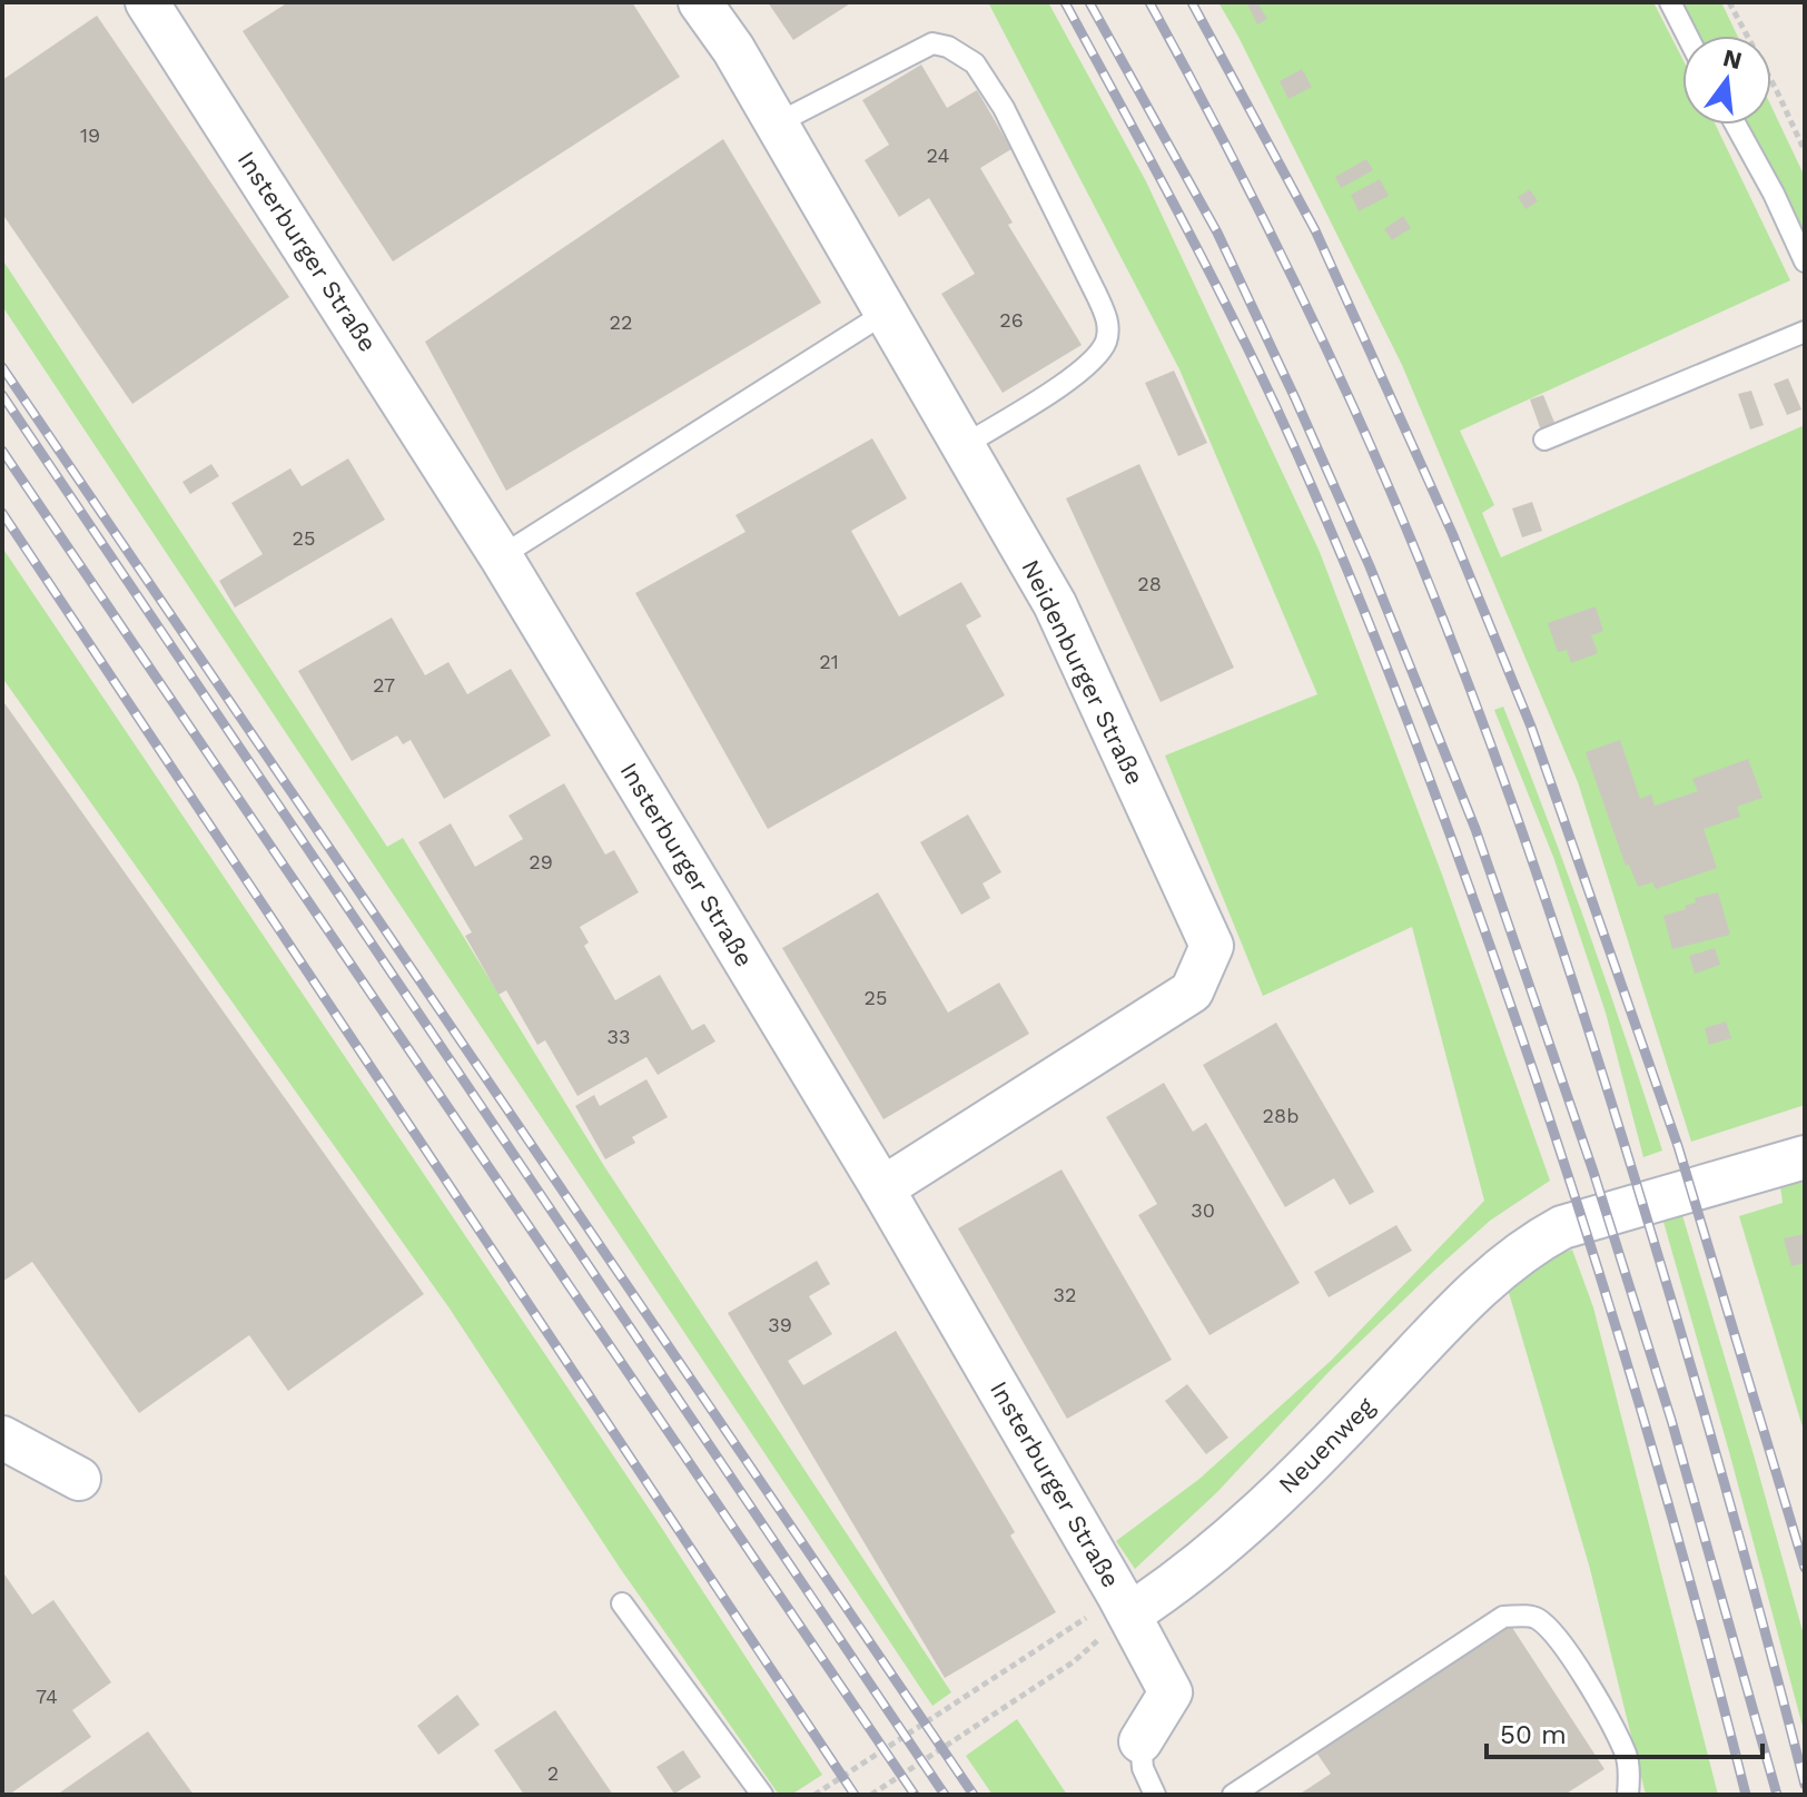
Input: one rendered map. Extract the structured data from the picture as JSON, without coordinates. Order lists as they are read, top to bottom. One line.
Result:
{"streets":{"street":["Insterburger Straße","Neidenburger Straße","Neuenweg"]},"crossings":[["Insterburger Straße","Neidenburger Straße"],["Insterburger Straße","Neuenweg"]],"house_numbers":["19","24","26","22","25","28","21","27","29","25","33","28b","30","32","39","74","2"],"scale_bar":"50 m","north":"top"}
